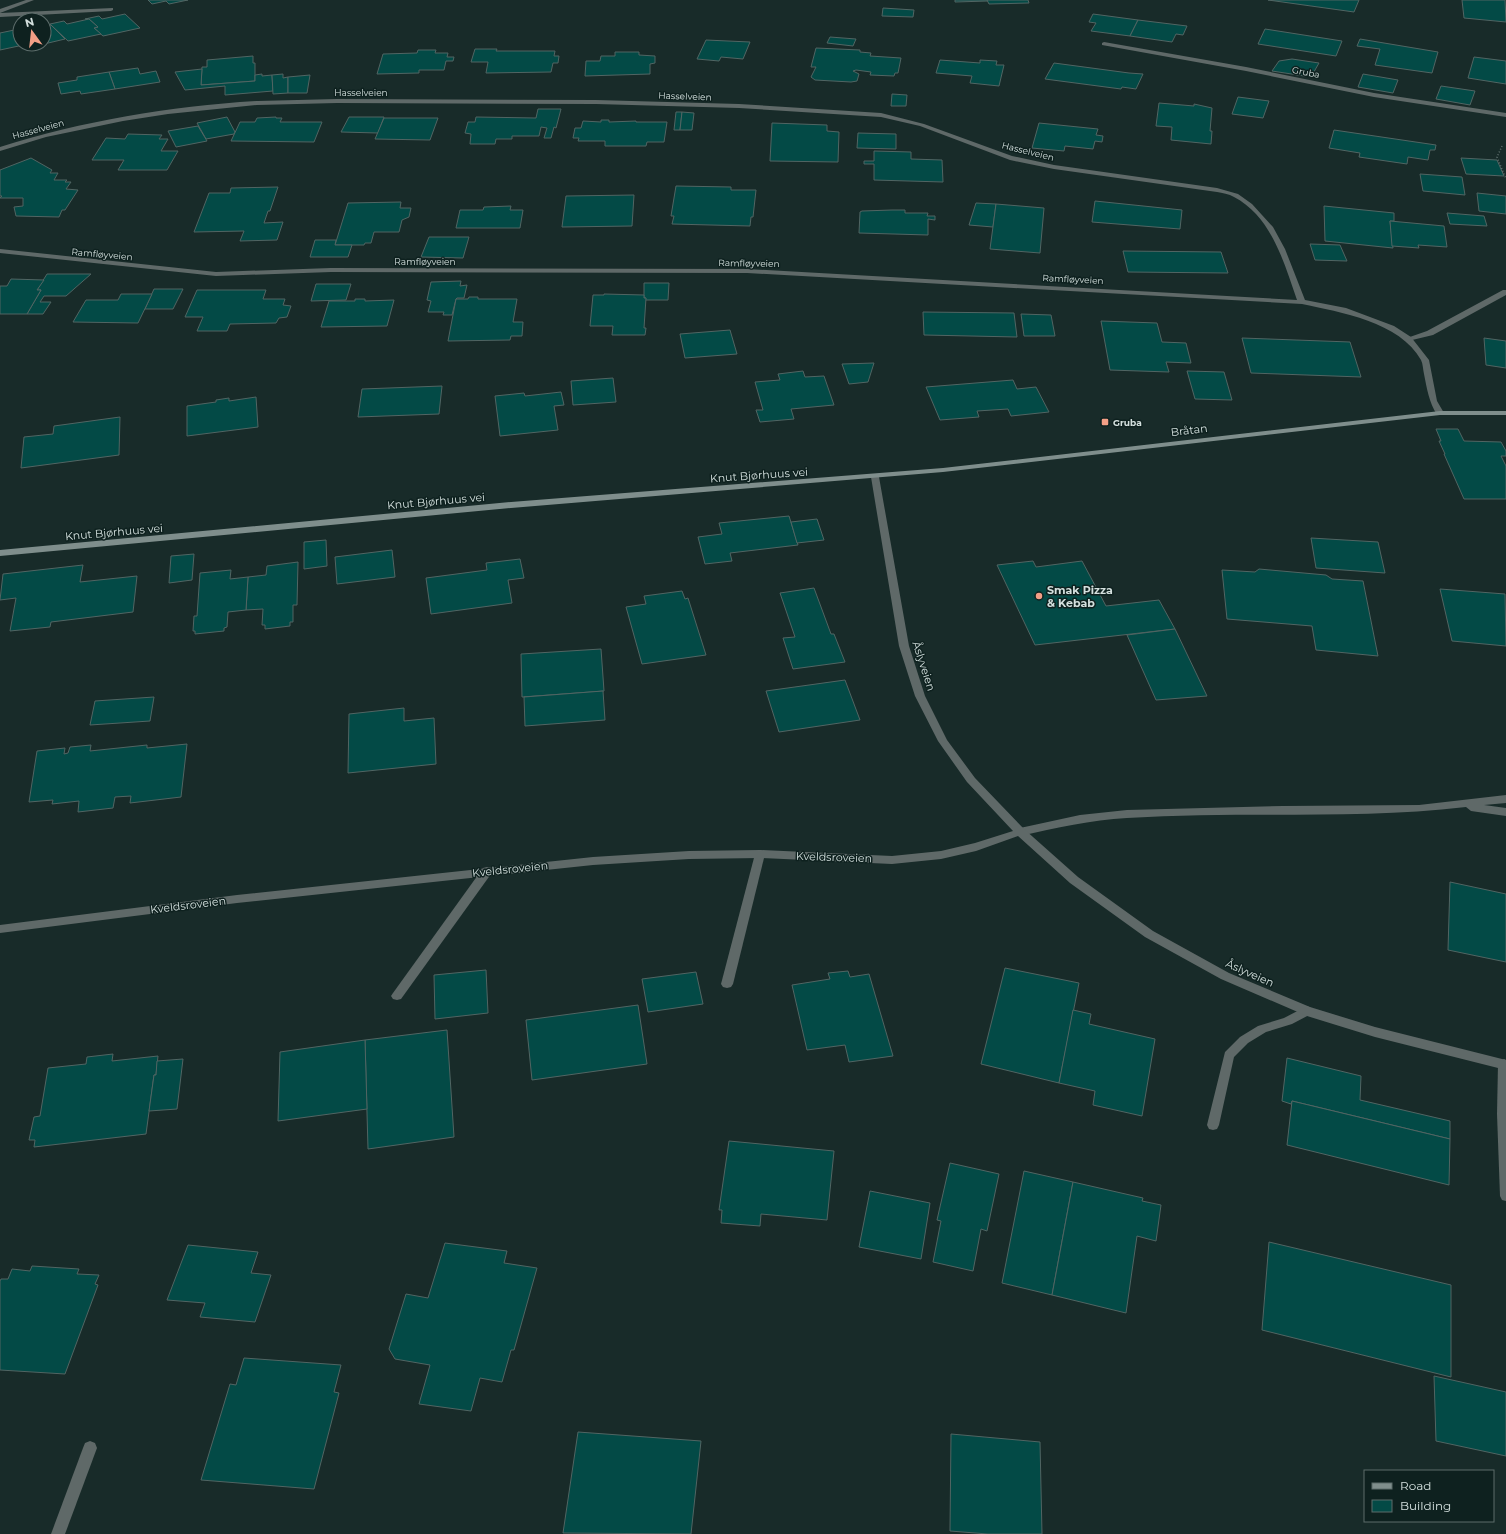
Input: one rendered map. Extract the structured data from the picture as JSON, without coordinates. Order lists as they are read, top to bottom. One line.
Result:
{"streets":{"main road":["Bråtan","Knut Bjørhuus vei"],"street":["Gruba","Hasselveien","Ramfløyveien","Åslyveien","Kveldsroveien"]},"crossings":[["Hasselveien","Ramfløyveien"],["Ramfløyveien","Bråtan"],["Bråtan","Knut Bjørhuus vei"],["Bråtan","Åslyveien"],["Knut Bjørhuus vei","Åslyveien"],["Åslyveien","Kveldsroveien"]],"places":{"transit":["Gruba"],"other":["Smak Pizza & Kebab"]},"legend":["Road","Building"],"north":"top"}
